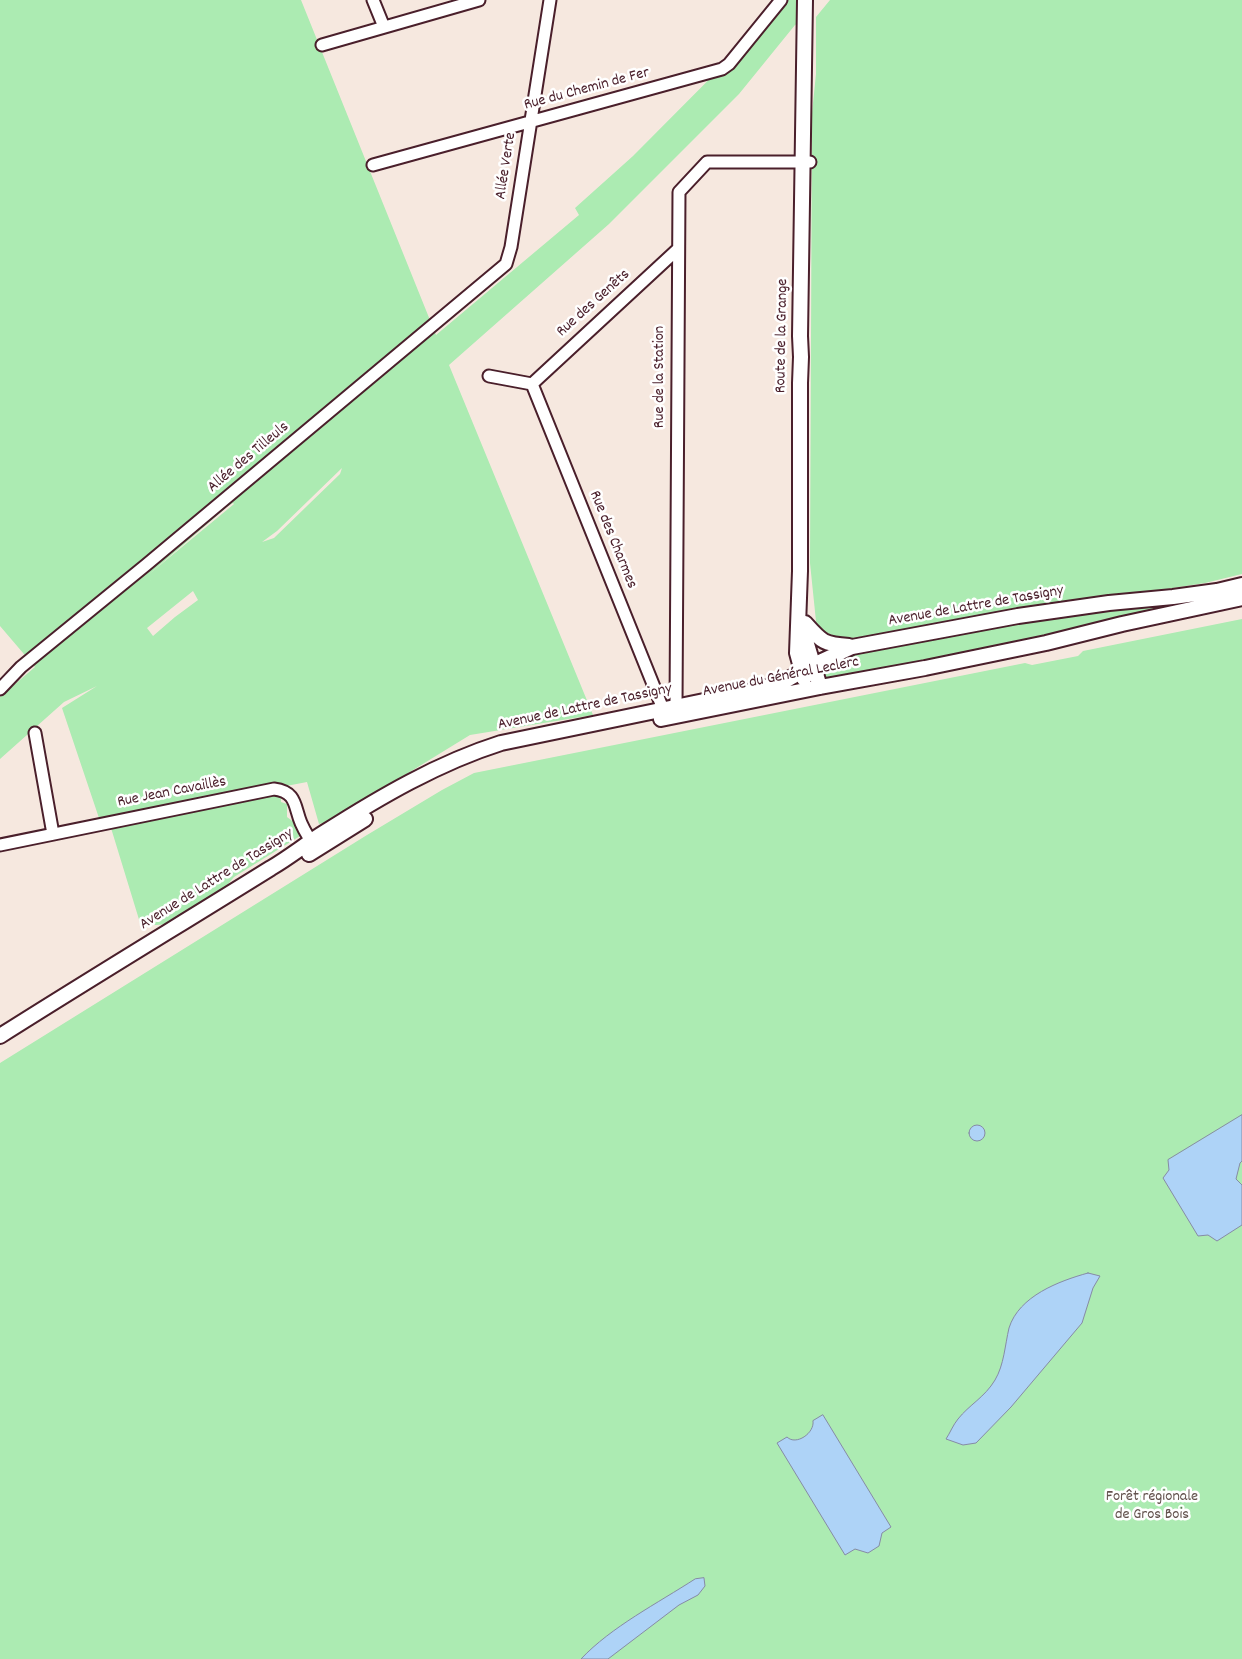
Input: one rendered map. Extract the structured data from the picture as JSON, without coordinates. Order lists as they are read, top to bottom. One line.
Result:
{"streets":{"main road":["Route de la Grange","Avenue de Lattre de Tassigny","Avenue du Général Leclerc"],"street":["Rue du Chemin de Fer","Allée Verte","Rue des Genêts","Rue de la Station","Allée des Tilleuls","Rue des Charmes","Rue Jean Cavaillès"]},"crossings":[["Rue du Chemin de Fer","Allée Verte"],["Allée Verte","Allée des Tilleuls"],["Rue des Genêts","Rue de la Station"],["Rue des Genêts","Rue des Charmes"],["Route de la Grange","Rue de la Station"],["Route de la Grange","Avenue de Lattre de Tassigny"],["Rue de la Station","Rue des Charmes"],["Rue de la Station","Avenue de Lattre de Tassigny"],["Rue des Charmes","Avenue de Lattre de Tassigny"],["Avenue de Lattre de Tassigny","Avenue du Général Leclerc"],["Avenue de Lattre de Tassigny","Rue Jean Cavaillès"],["Avenue du Général Leclerc","Rue Jean Cavaillès"]],"parks":["Forêt régionale de Gros Bois"]}
